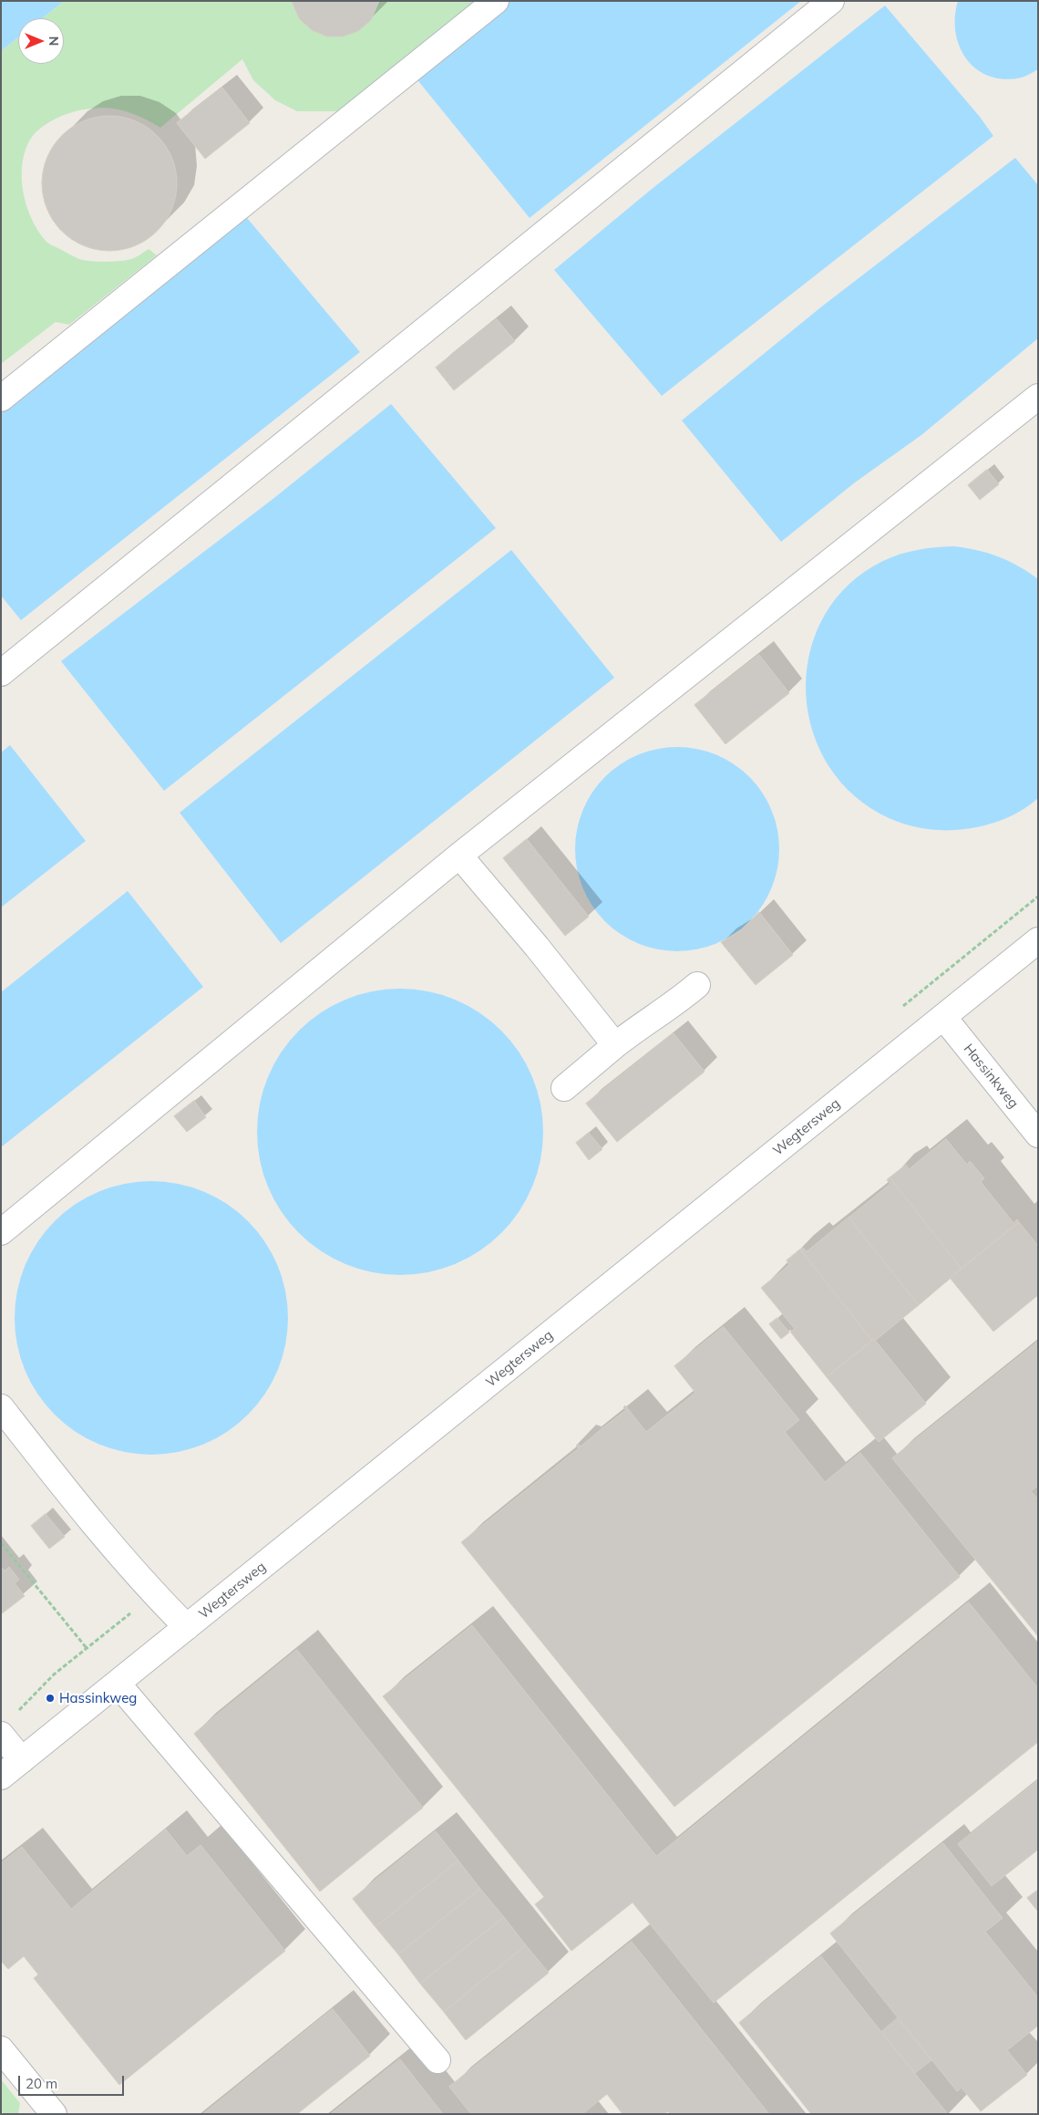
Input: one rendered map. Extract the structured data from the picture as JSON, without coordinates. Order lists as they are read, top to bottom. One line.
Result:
{"streets":{"street":["Hassinkweg","Wegtersweg"]},"crossings":[["Hassinkweg","Wegtersweg"]],"places":["Hassinkweg"],"scale_bar":"20 m","north":"right"}
